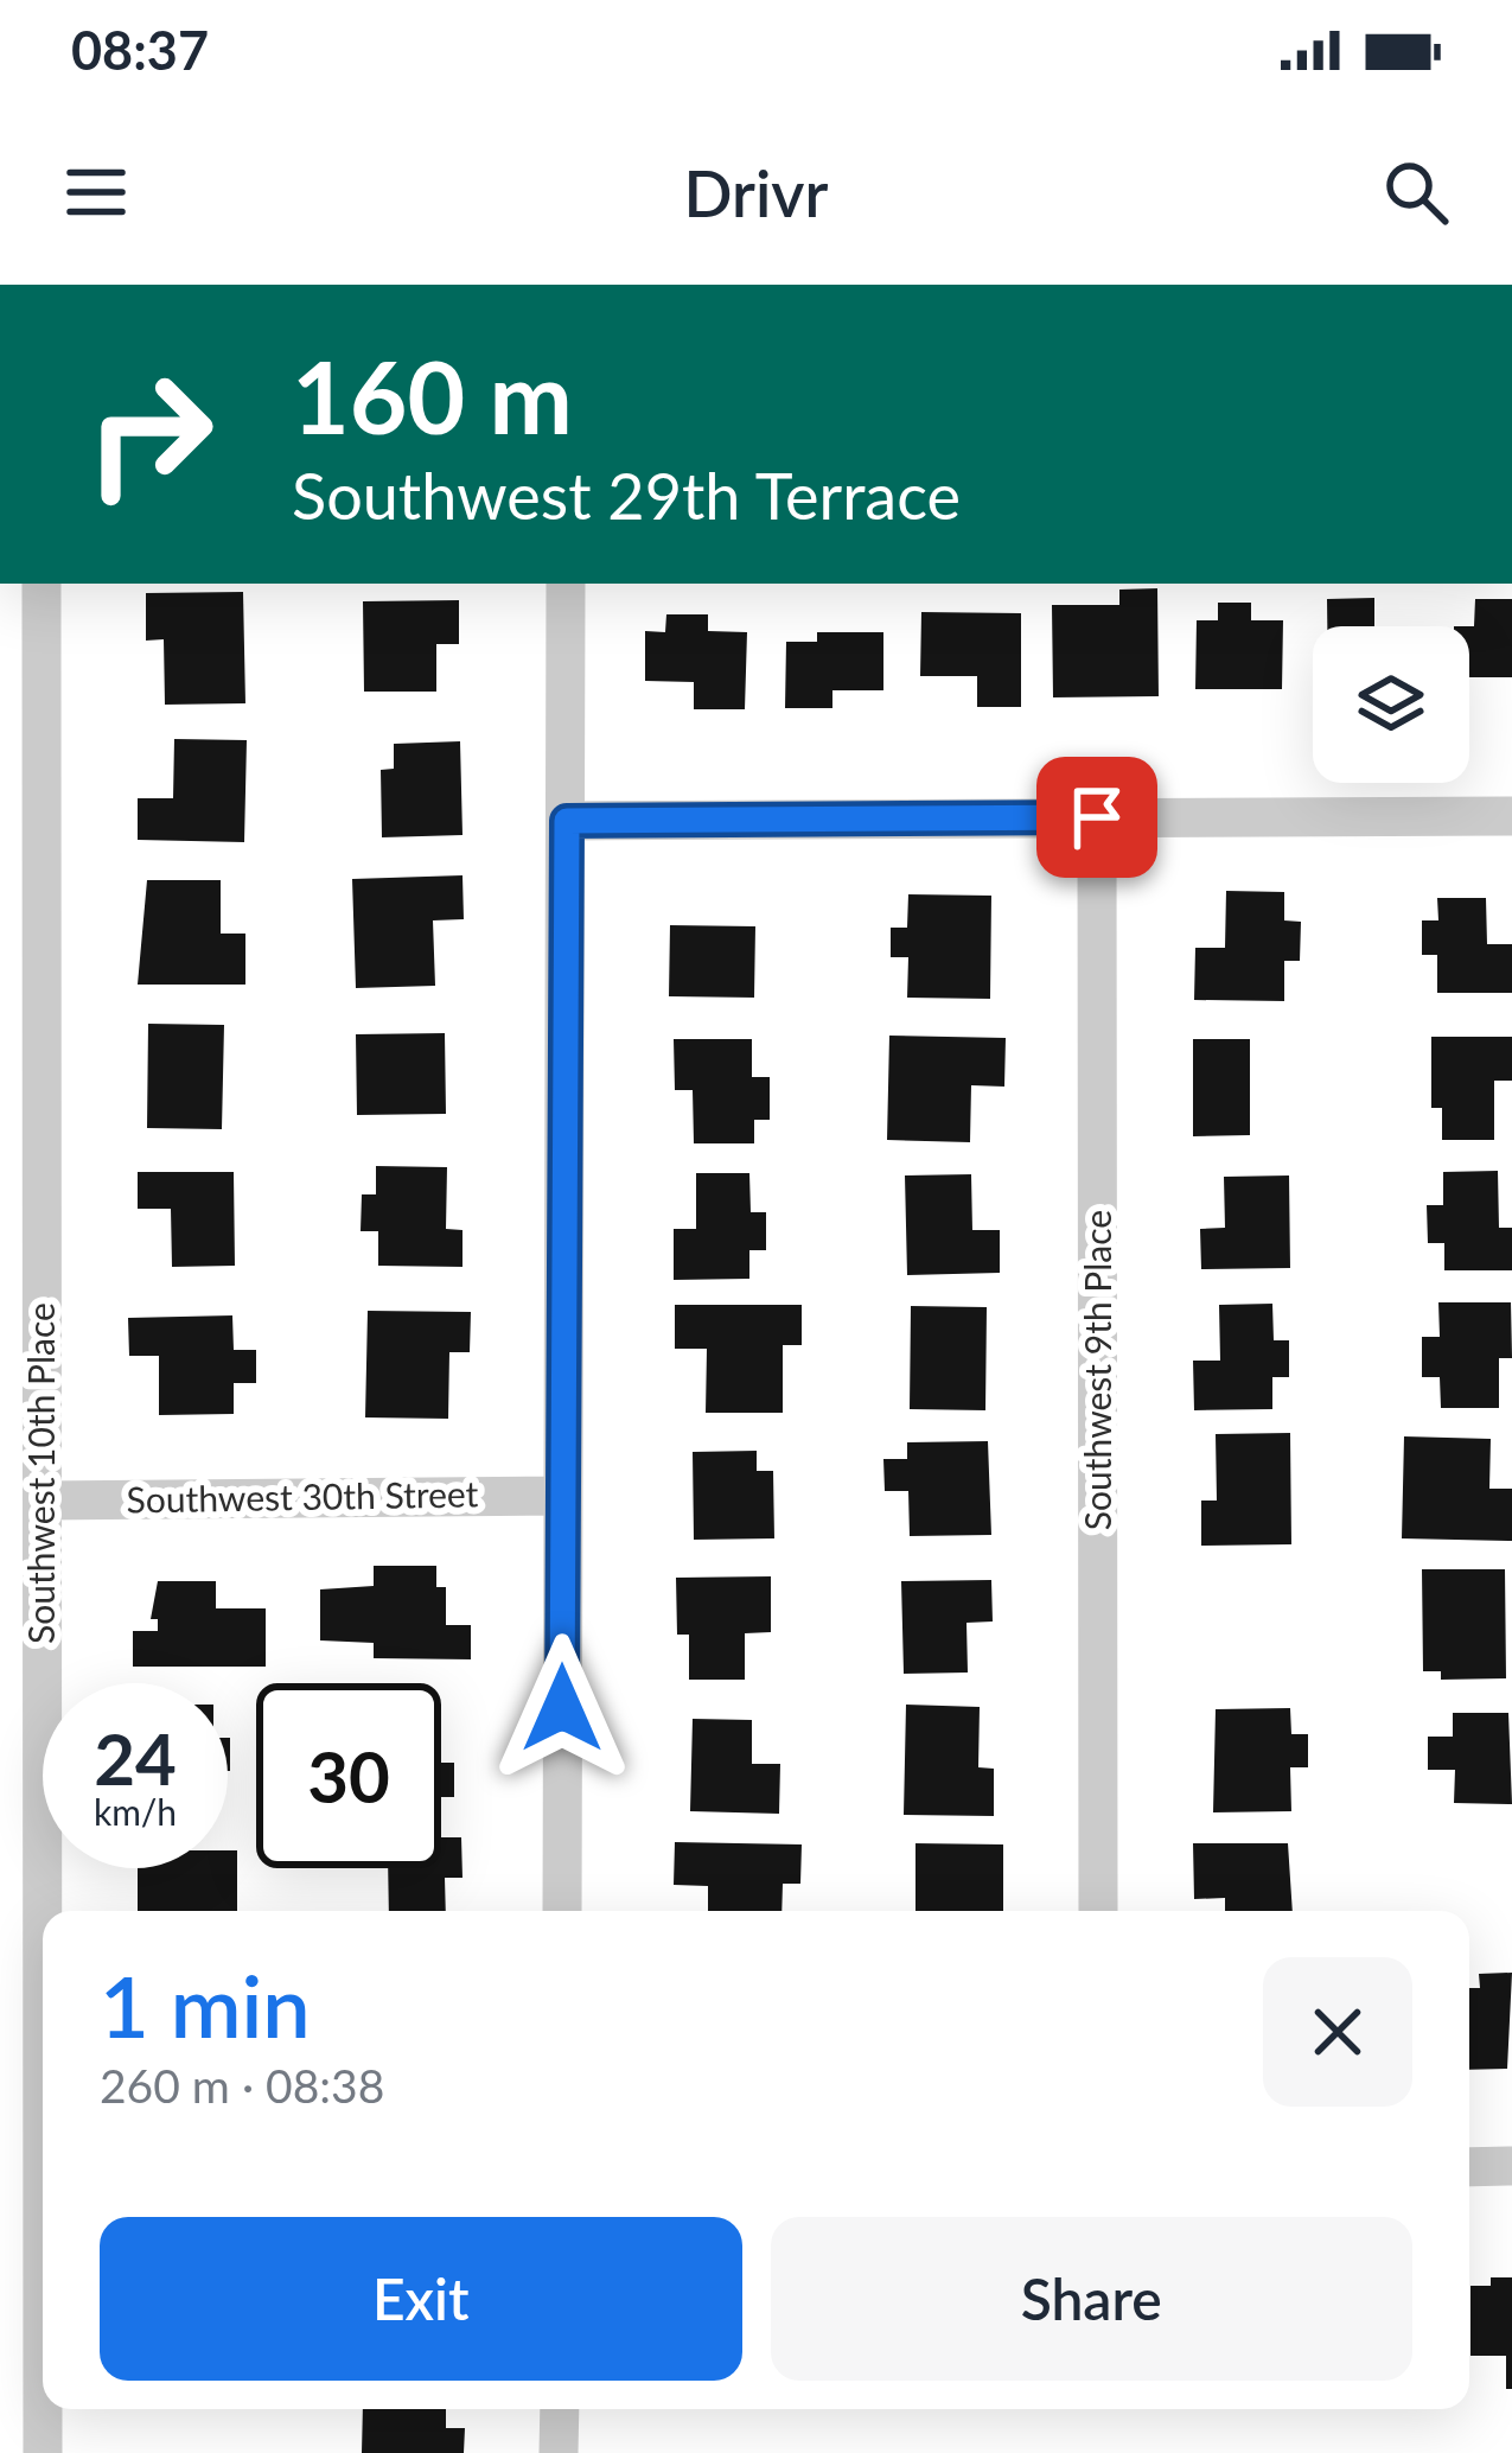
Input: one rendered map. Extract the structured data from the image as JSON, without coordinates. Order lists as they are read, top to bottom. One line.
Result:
{"streets":{"street":["Southwest 9th Place","Southwest 10th Place","Southwest 30th Street"]},"crossings":[["Southwest 10th Place","Southwest 30th Street"]],"page":{"status":"08:37","header":"Drivr","turn":["160 m","Southwest 29th Terrace"],"speed":"24 km/h","limit":"30","heading":["1 min","260 m · 08:38"],"buttons":["Exit","Share"]}}
